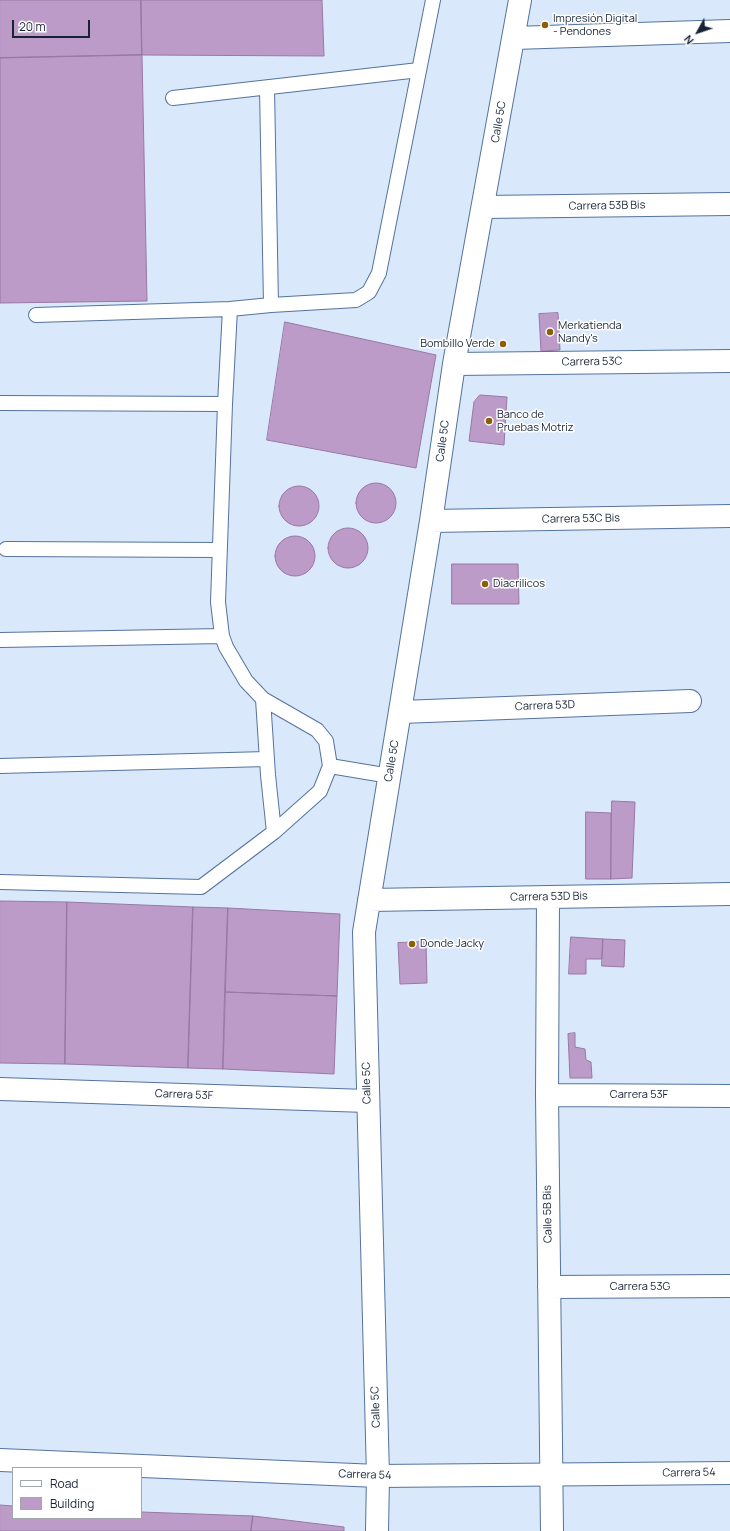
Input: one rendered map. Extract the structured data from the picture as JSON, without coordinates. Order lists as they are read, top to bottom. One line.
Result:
{"streets":{"street":["Calle 5C","Carrera 53B Bis","Carrera 53C","Carrera 53C Bis","Carrera 53D","Carrera 53D Bis","Carrera 53F","Calle 5B Bis","Carrera 53G","Carrera 54"]},"crossings":[["Calle 5C","Carrera 53B Bis"],["Calle 5C","Carrera 53C"],["Calle 5C","Carrera 53C Bis"],["Calle 5C","Carrera 53D"],["Calle 5C","Carrera 53D Bis"],["Calle 5C","Carrera 53F"],["Calle 5C","Carrera 54"],["Carrera 53D Bis","Calle 5B Bis"],["Carrera 53F","Calle 5B Bis"],["Calle 5B Bis","Carrera 53G"],["Calle 5B Bis","Carrera 54"]],"places":["Impresión Digital - Pendones","Merkatienda Nandy's","Bombillo Verde","Banco de Pruebas Motriz","Diacrilicos","Donde Jacky"],"legend":["Road","Building"],"scale_bar":"20 m","north":"bottom left"}
